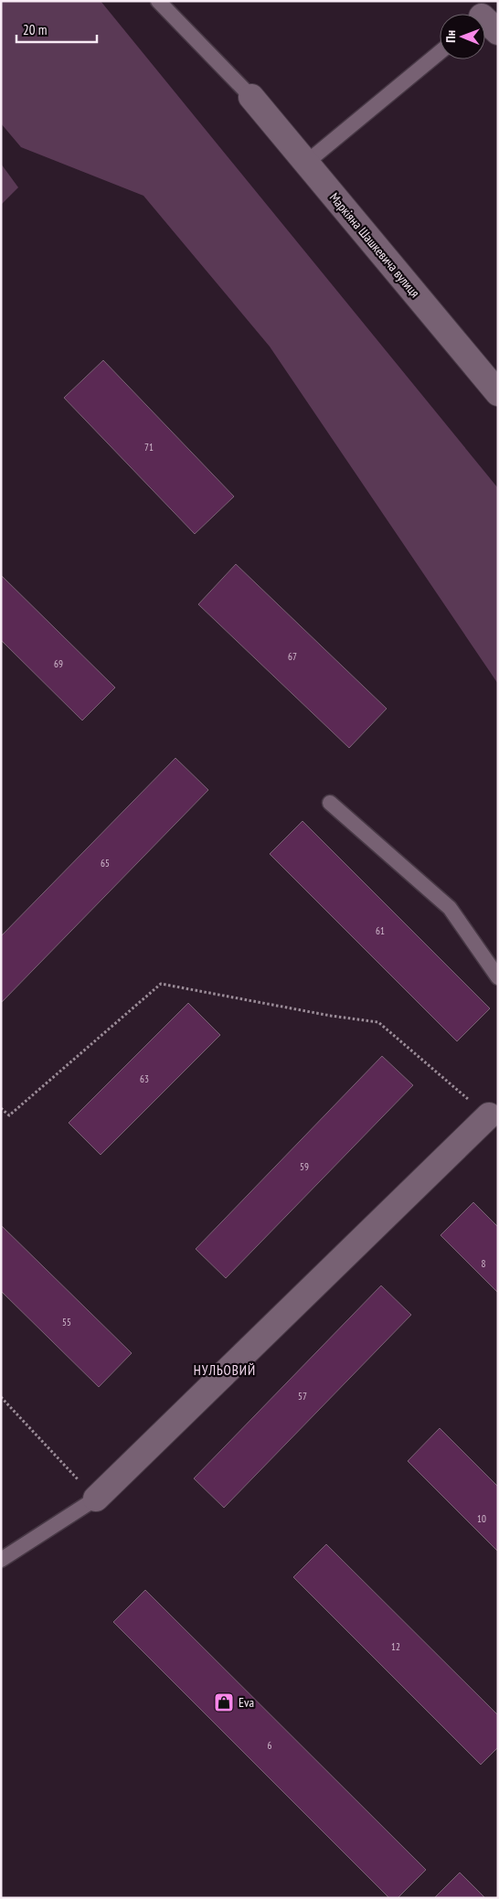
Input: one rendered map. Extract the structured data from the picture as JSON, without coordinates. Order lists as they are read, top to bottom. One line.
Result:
{"streets":{"street":["Маркіяна Шашкевича вулиця"]},"districts":["НУЛЬОВИЙ"],"places":{"shop":["Eva"]},"house_numbers":["71","67","69","65","61","63","59","8","55","57","10","12","6"],"scale_bar":"20 m","north":"left"}
